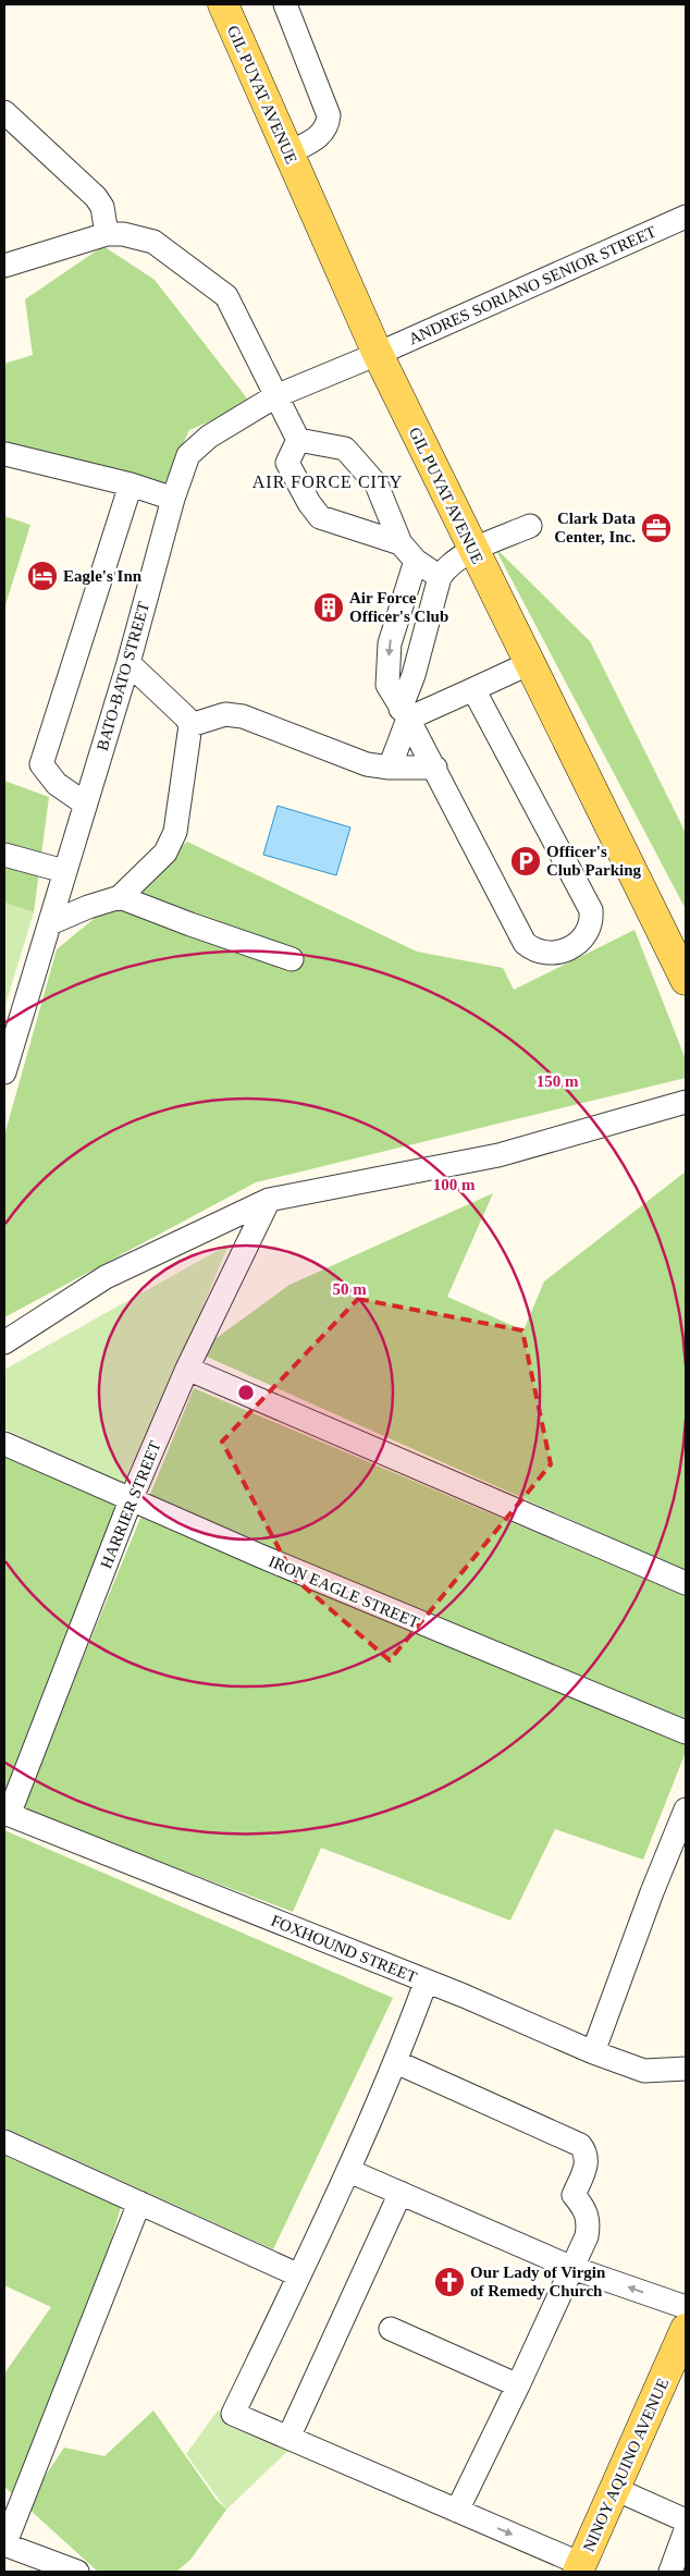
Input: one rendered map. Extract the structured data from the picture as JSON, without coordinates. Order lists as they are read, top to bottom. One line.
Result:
{"streets":{"main road":["GIL PUYAT AVENUE","NINOY AQUINO AVENUE"],"street":["ANDRES SORIANO SENIOR STREET","BATO-BATO STREET","HARRIER STREET","IRON EAGLE STREET","FOXHOUND STREET"]},"crossings":[["GIL PUYAT AVENUE","ANDRES SORIANO SENIOR STREET"],["GIL PUYAT AVENUE","BATO-BATO STREET"],["ANDRES SORIANO SENIOR STREET","BATO-BATO STREET"],["HARRIER STREET","IRON EAGLE STREET"],["HARRIER STREET","FOXHOUND STREET"]],"districts":["AIR FORCE CITY"],"places":{"office":["Clark Data Center, Inc."],"hotel":["Eagle's Inn"],"building":["Air Force Officer's Club"],"parking":["Officer's Club Parking"],"church":["Our Lady of Virgin of Remedy Church"]},"rings":["150 m","100 m","50 m"]}
